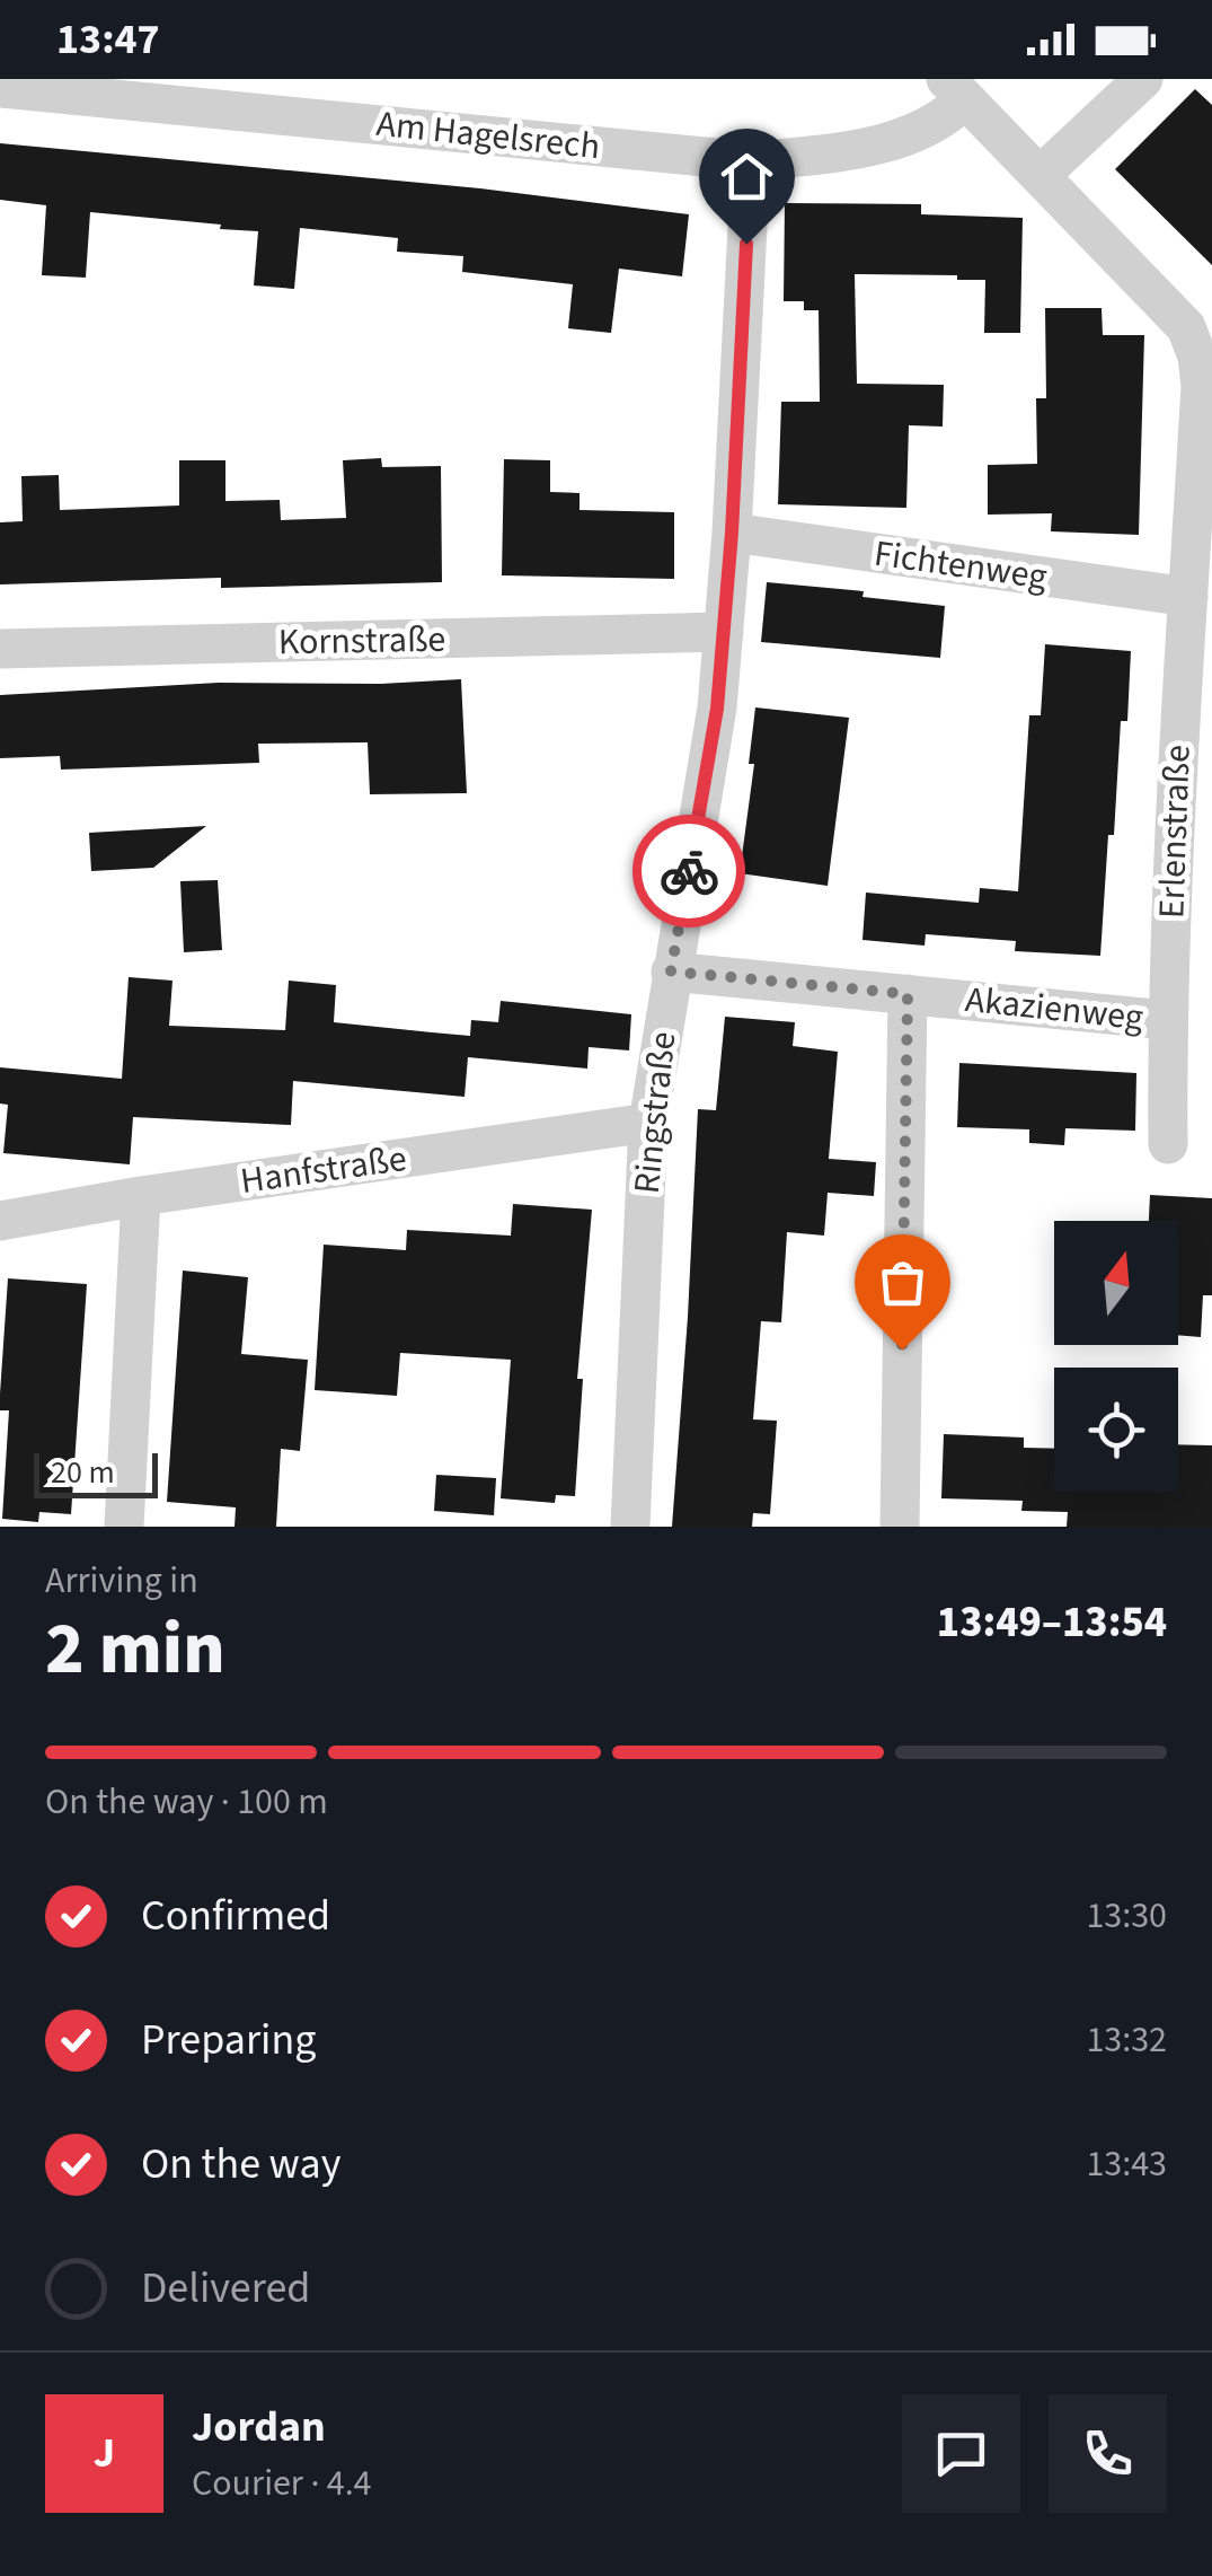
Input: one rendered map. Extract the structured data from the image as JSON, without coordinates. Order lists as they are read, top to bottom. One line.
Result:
{"streets":{"street":["Am Hagelsrech","Fichtenweg","Kornstraße","Erlenstraße","Akazienweg","Ringstraße","Hanfstraße"]},"crossings":[["Am Hagelsrech","Erlenstraße"],["Am Hagelsrech","Ringstraße"],["Fichtenweg","Erlenstraße"],["Fichtenweg","Ringstraße"],["Kornstraße","Ringstraße"],["Erlenstraße","Akazienweg"],["Akazienweg","Ringstraße"],["Ringstraße","Hanfstraße"]],"scale_bar":"20 m","north":"top","page":{"status":"13:47","scale":"20 m","heading":["2 min","Arriving in","13:49–13:54"],"panel":["Jordan","Courier · 4.4"],"bar":"On the way · 100 m","list":[["Confirmed","13:30"],["Preparing","13:32"],["On the way","13:43"],"Delivered"],"round":"J"}}
